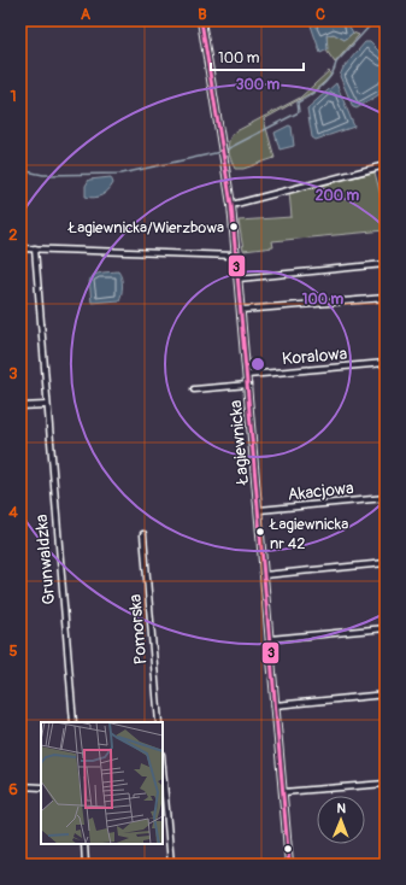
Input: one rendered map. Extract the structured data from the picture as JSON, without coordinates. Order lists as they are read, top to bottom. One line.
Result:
{"streets":{"street":["Koralowa","Łagiewnicka","Akacjowa","Grunwaldzka","Pomorska"]},"crossings":[["Koralowa","Łagiewnicka"],["Łagiewnicka","Akacjowa"]],"places":["Łagiewnicka/Wierzbowa","Łagiewnicka nr 42"],"lines":["transit line 3"],"scale_bar":"100 m","north":"top","grid":{"columns":["A","B","C"],"rows":["1","2","3","4","5","6"]},"rings":["300 m","200 m","100 m"]}
